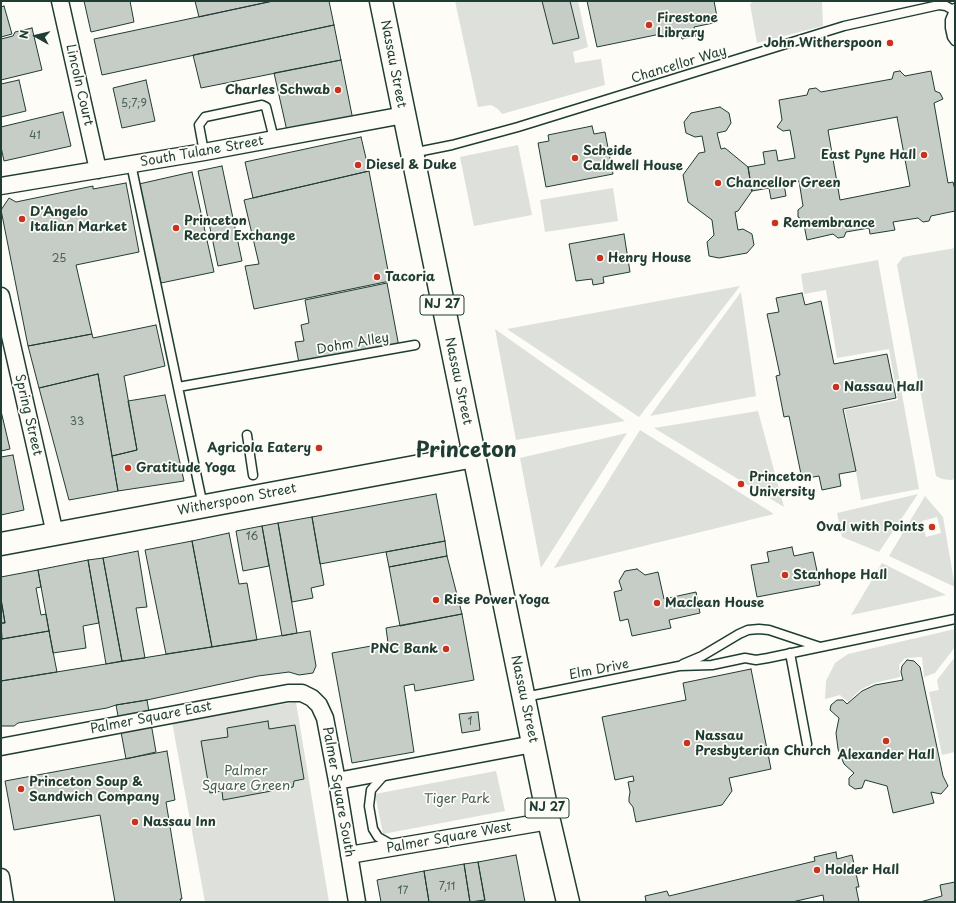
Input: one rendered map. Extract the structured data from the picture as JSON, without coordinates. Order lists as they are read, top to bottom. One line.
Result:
{"streets":{"main road":["Nassau Street","NJ 27","Witherspoon Street"],"street":["Lincoln Court","South Tulane Street","Spring Street","Palmer Square East","Palmer Square South","Palmer Square West"],"lane":["Chancellor Way","Dohm Alley","Elm Drive"]},"crossings":[["Nassau Street","Chancellor Way"],["Nassau Street","South Tulane Street"],["Nassau Street","Witherspoon Street"],["Nassau Street","Elm Drive"],["Nassau Street","Palmer Square West"],["Lincoln Court","South Tulane Street"],["Spring Street","Witherspoon Street"],["Palmer Square East","Palmer Square South"],["Palmer Square South","Palmer Square West"]],"districts":["Princeton"],"parks":["Palmer Square Green","Tiger Park"],"places":["Firestone Library","John Witherspoon","Charles Schwab","East Pyne Hall","Scheide Caldwell House","Diesel & Duke","Chancellor Green","D'Angelo Italian Market","Remembrance","Princeton Record Exchange","Henry House","Tacoria","Nassau Hall","Agricola Eatery","Gratitude Yoga","Princeton University","Oval with Points","Stanhope Hall","Rise Power Yoga","Maclean House","PNC Bank","Alexander Hall","Nassau Presbyterian Church","Princeton Soup & Sandwich Company","Nassau Inn","Holder Hall"],"house_numbers":["5;7;9","41","25","33","16","1","7,11","17"],"north":"left"}
